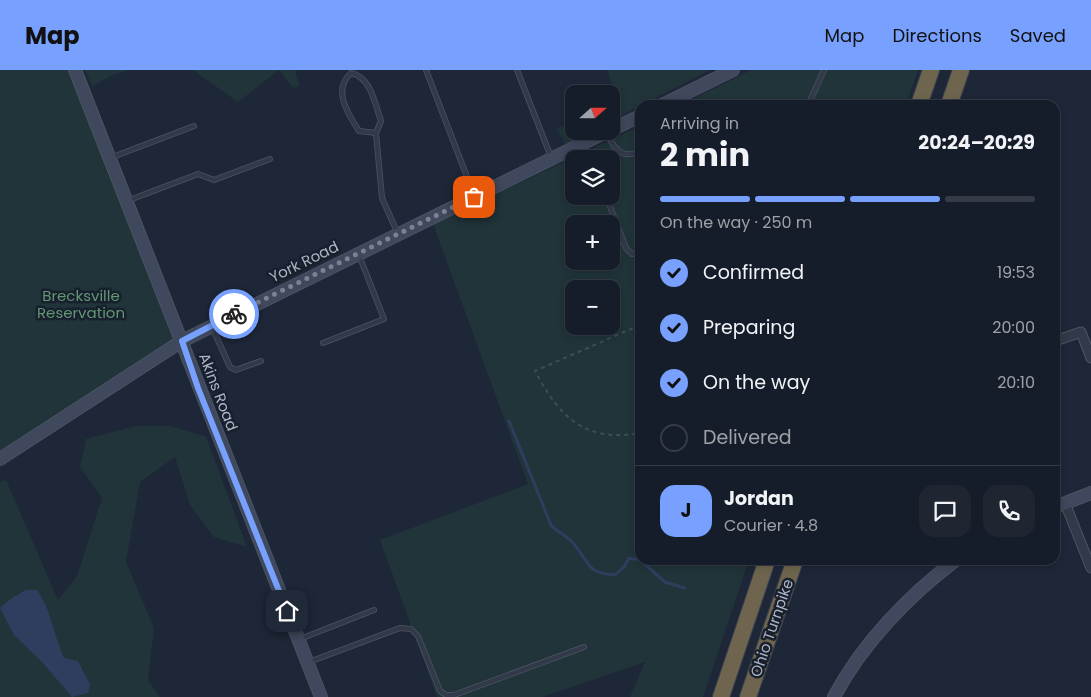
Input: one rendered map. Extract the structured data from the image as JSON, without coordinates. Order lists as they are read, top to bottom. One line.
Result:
{"streets":{"highway":["Ohio Turnpike"],"street":["York Road","Akins Road"]},"crossings":[["York Road","Akins Road"]],"parks":["Brecksville Reservation"],"north":"right","page":{"header":"Map","nav":["Map","Directions","Saved"],"map_buttons":["+","−"],"heading":["2 min","Arriving in","20:24–20:29"],"panel":["Jordan","Courier · 4.8"],"bar":"On the way · 250 m","list":[["Confirmed","19:53"],["Preparing","20:00"],["On the way","20:10"],"Delivered"],"round":"J"}}
